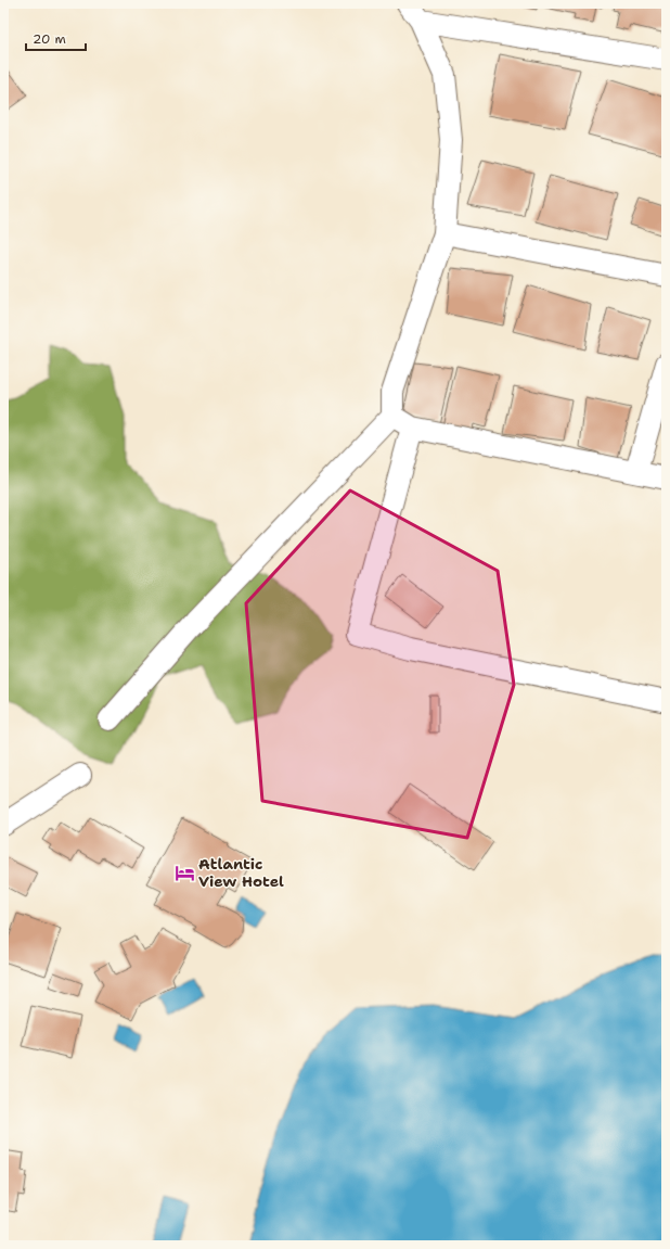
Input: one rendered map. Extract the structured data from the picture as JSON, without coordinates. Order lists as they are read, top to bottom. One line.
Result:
{"places":{"hotel":["Atlantic View Hotel"]},"scale_bar":"20 m"}
